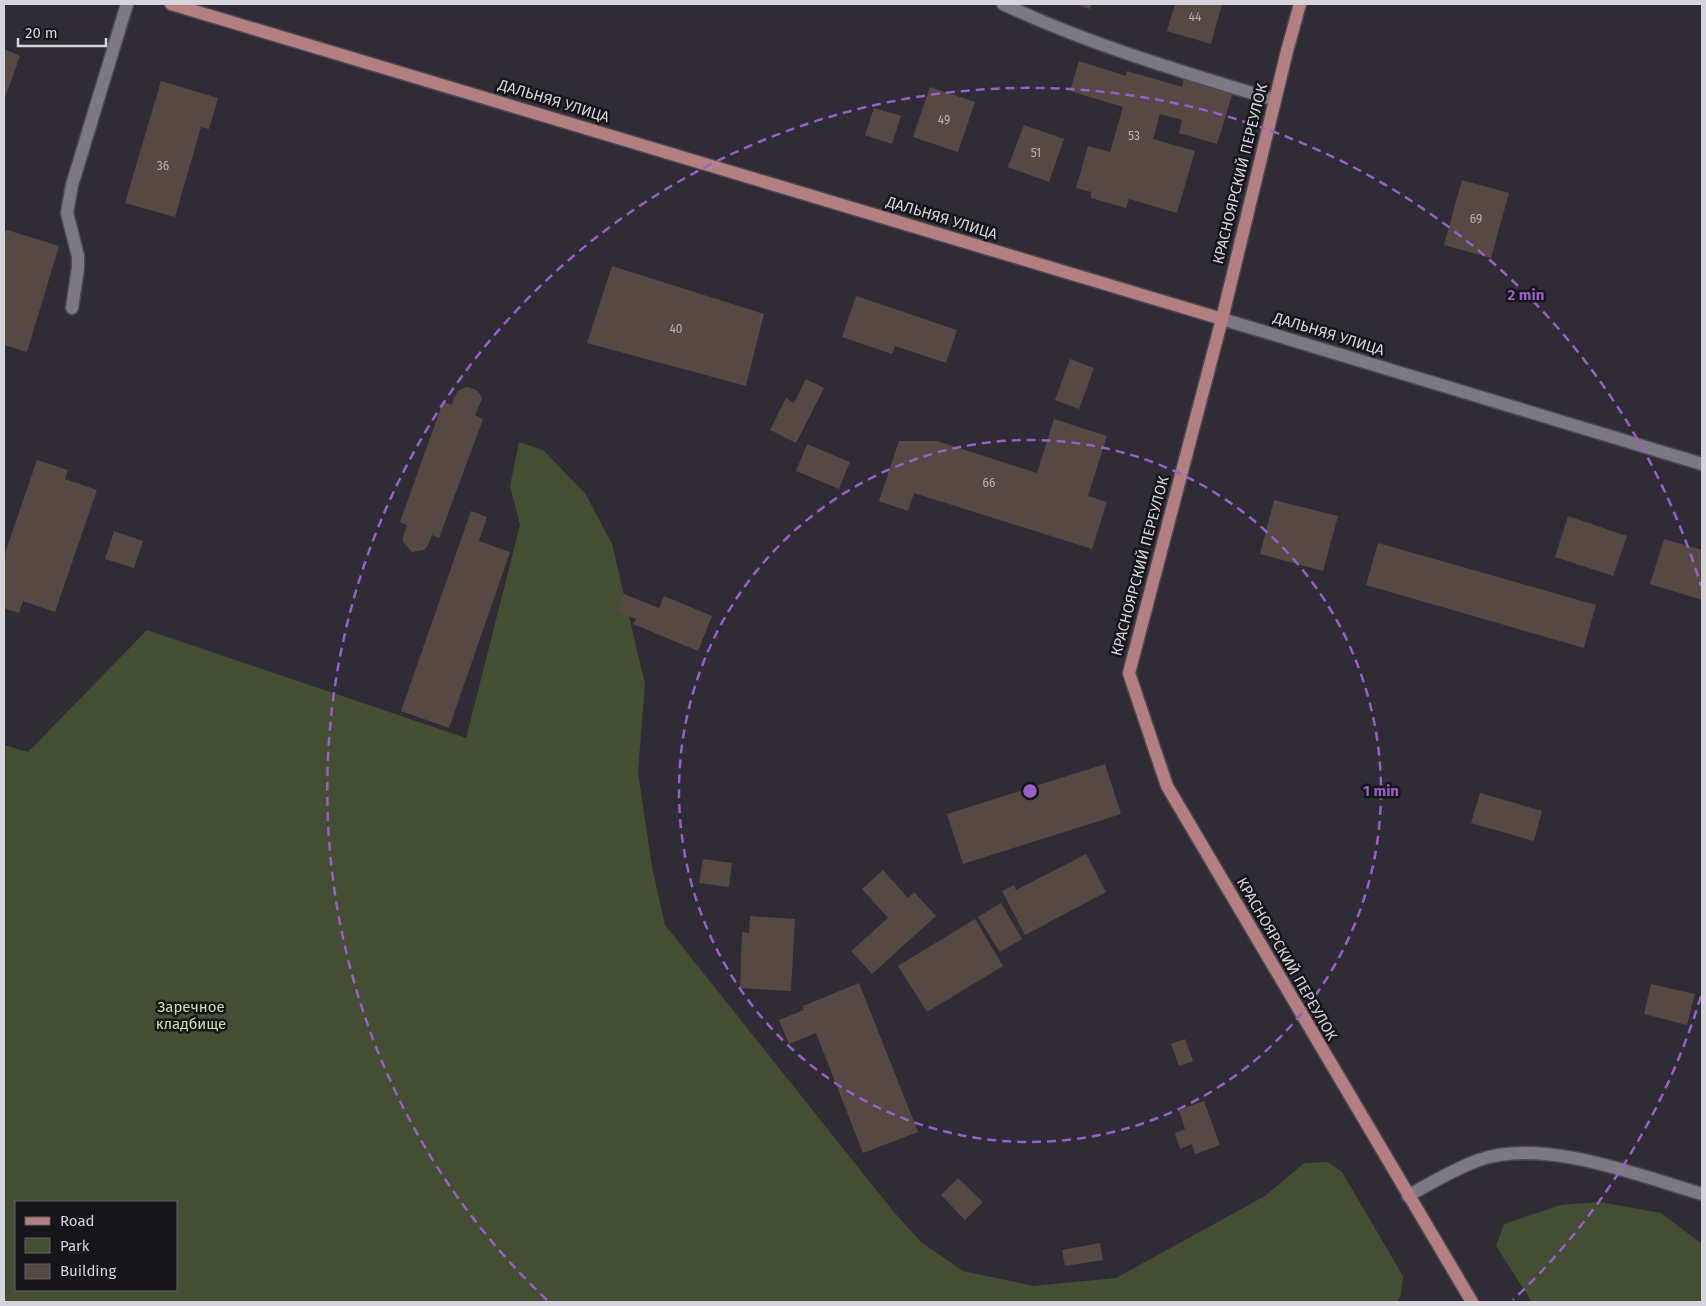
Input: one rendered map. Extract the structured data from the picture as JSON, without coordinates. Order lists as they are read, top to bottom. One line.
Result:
{"streets":{"main road":["ДАЛЬНЯЯ УЛИЦА","КРАСНОЯРСКИЙ ПЕРЕУЛОК"]},"crossings":[["ДАЛЬНЯЯ УЛИЦА","КРАСНОЯРСКИЙ ПЕРЕУЛОК"]],"parks":["Заречное кладбище"],"house_numbers":["44","49","53","51","36","69","40","66"],"legend":["Road","Park","Building"],"scale_bar":"20 m","rings":["2 min","1 min"]}
